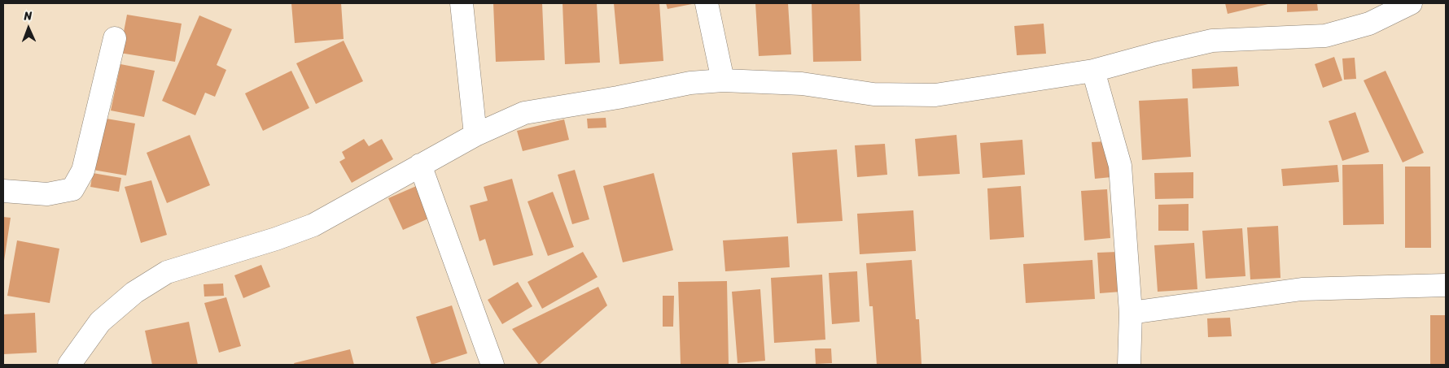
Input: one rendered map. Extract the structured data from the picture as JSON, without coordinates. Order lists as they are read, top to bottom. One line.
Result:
{"north":"top"}
